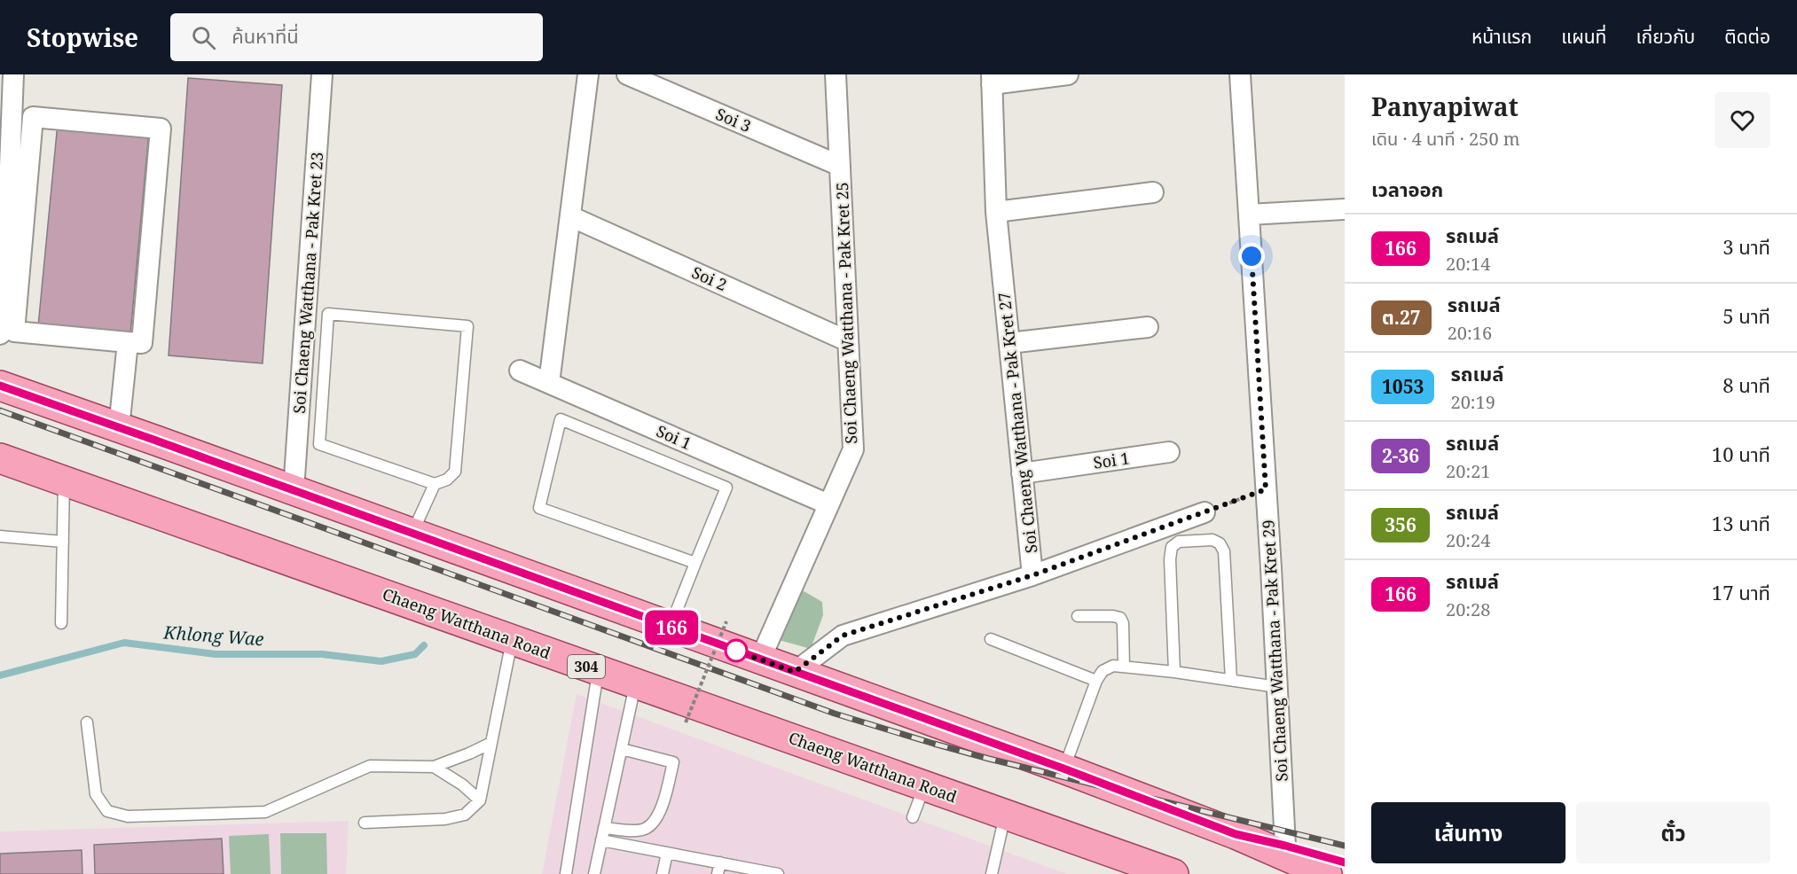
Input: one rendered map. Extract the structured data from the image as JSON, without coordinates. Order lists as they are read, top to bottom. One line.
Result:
{"streets":{"main road":["Chaeng Watthana Road","304"],"street":["Soi 3","Soi 2","Soi Chaeng Watthana - Pak Kret 23","Soi Chaeng Watthana - Pak Kret 25","Soi Chaeng Watthana - Pak Kret 27","Soi 1","Soi Chaeng Watthana - Pak Kret 29"]},"crossings":[["Soi 3","Soi Chaeng Watthana - Pak Kret 25"],["Soi 2","Soi Chaeng Watthana - Pak Kret 25"],["Soi Chaeng Watthana - Pak Kret 25","Soi 1"],["Soi Chaeng Watthana - Pak Kret 27","Soi 1"]],"water":["Khlong Wae"],"lines":["bus line 166"],"page":{"header":"Stopwise","search":"ค้นหาที่นี่","nav":["หน้าแรก","แผนที่","เกี่ยวกับ","ติดต่อ"],"on_map":"166","heading":[["Panyapiwat","เดิน · 4 นาที · 250 m"],"เวลาออก"],"list":[{"mark":"166","name":"รถเมล์","note":"20:14","value":"3 นาที"},{"mark":"ต.27","name":"รถเมล์","note":"20:16","value":"5 นาที"},{"mark":"1053","name":"รถเมล์","note":"20:19","value":"8 นาที"},{"mark":"2-36","name":"รถเมล์","note":"20:21","value":"10 นาที"},{"mark":"356","name":"รถเมล์","note":"20:24","value":"13 นาที"},{"mark":"166","name":"รถเมล์","note":"20:28","value":"17 นาที"}],"buttons":["เส้นทาง","ตั๋ว"]}}
